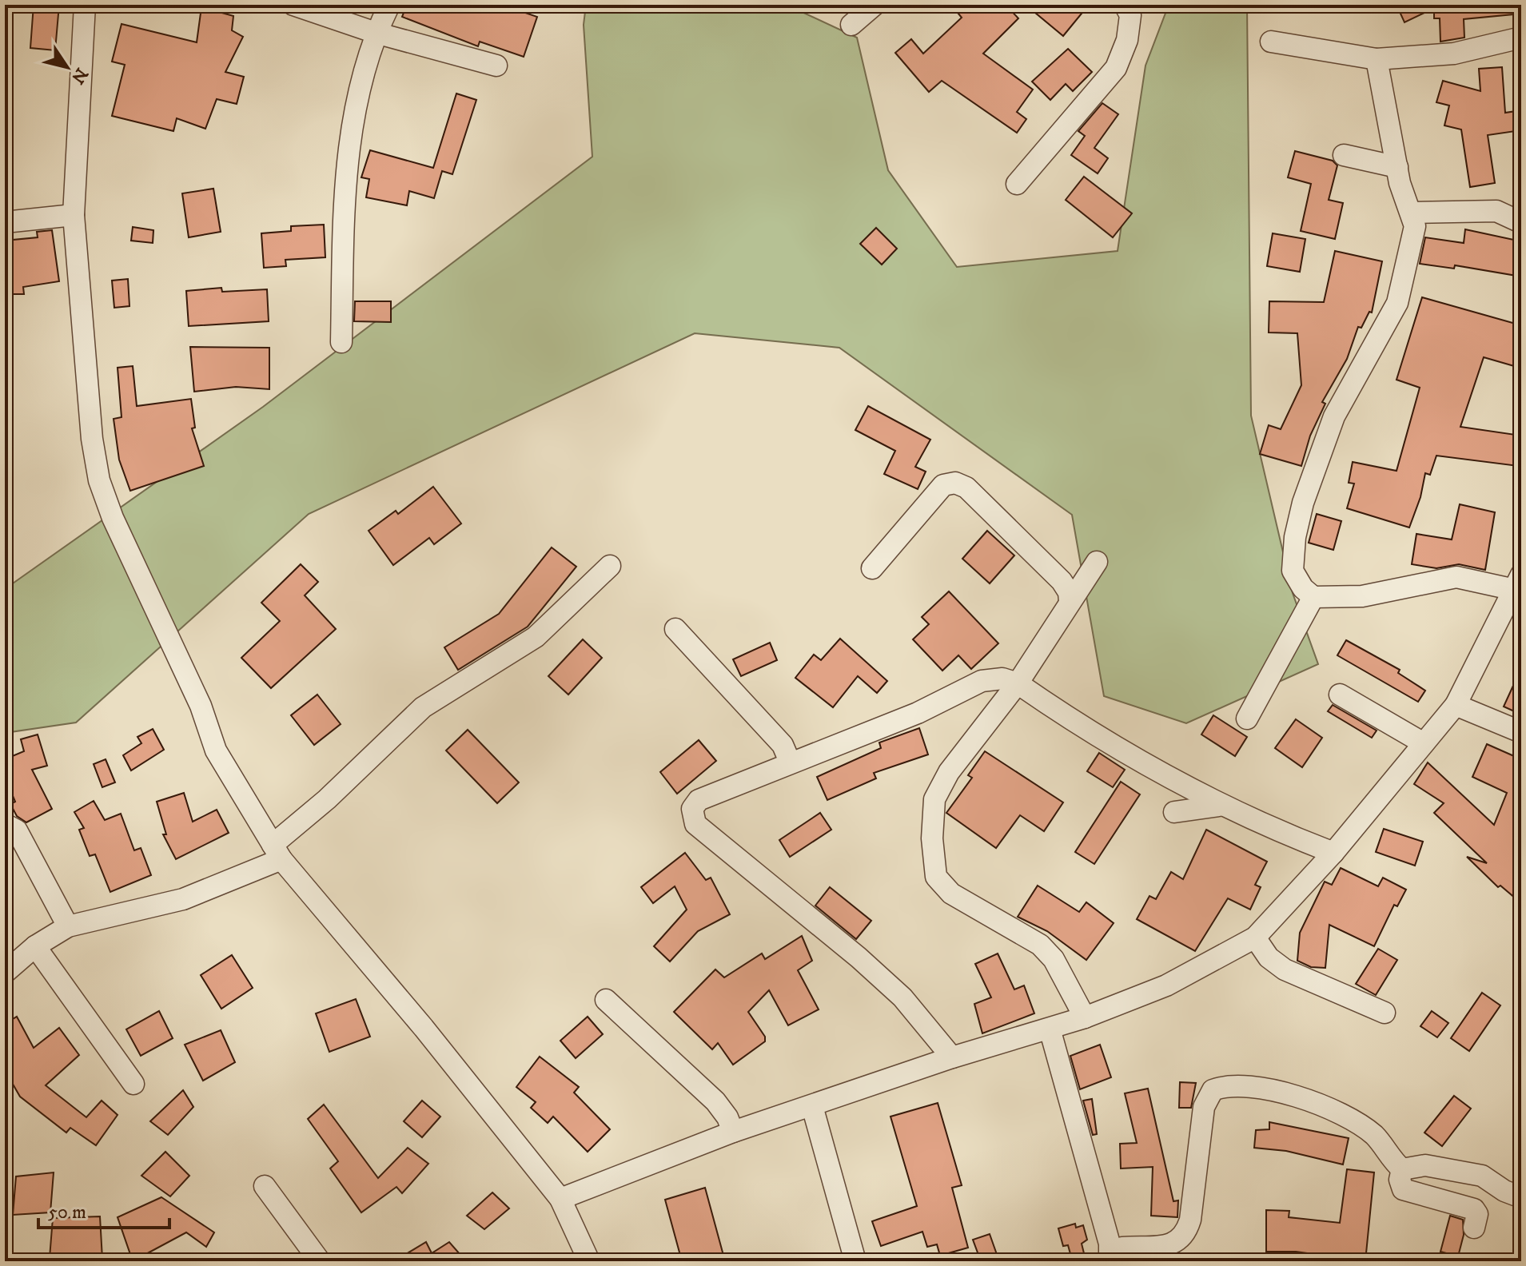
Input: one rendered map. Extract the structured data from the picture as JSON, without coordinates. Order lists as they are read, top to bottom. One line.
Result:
{"scale_bar":"50 m","north":"bottom right"}
